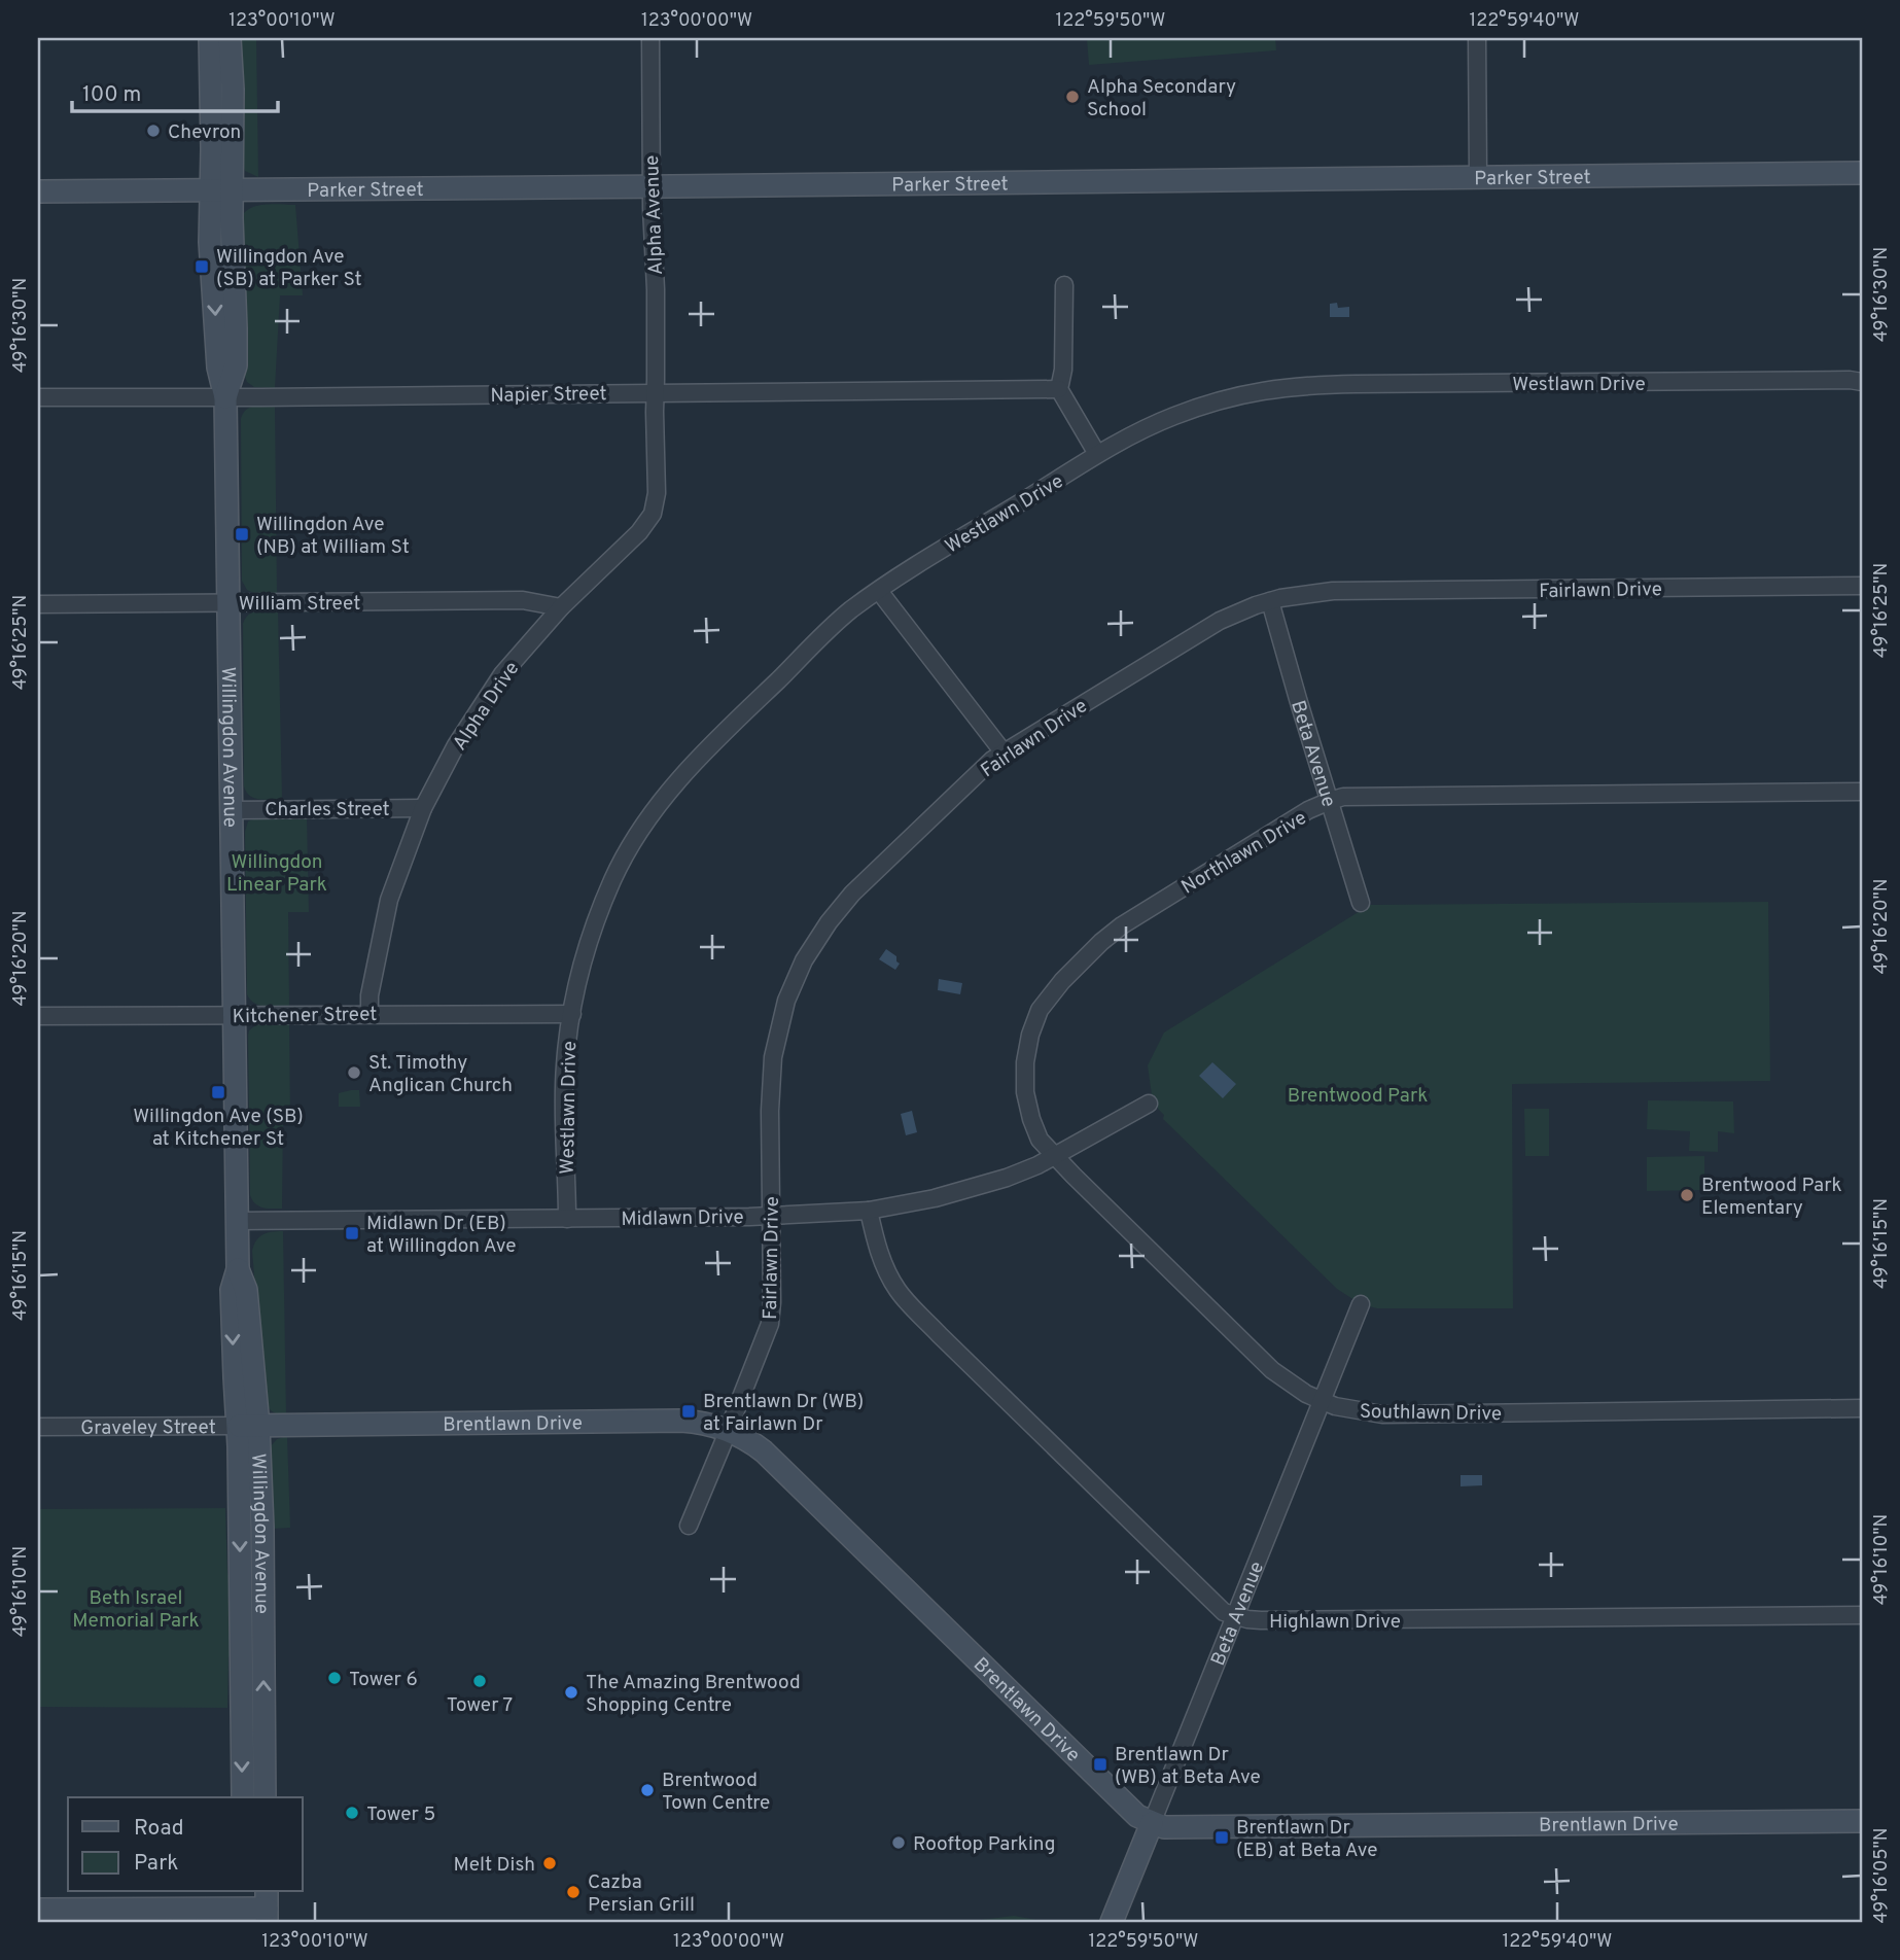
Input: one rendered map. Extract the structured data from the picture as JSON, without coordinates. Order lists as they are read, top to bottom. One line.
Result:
{"streets":{"street":["Parker Street","Alpha Avenue","Westlawn Drive","Napier Street","Fairlawn Drive","William Street","Alpha Drive","Willingdon Avenue","Beta Avenue","Charles Street","Northlawn Drive","Kitchener Street","Midlawn Drive","Southlawn Drive","Brentlawn Drive","Graveley Street","Highlawn Drive"]},"crossings":[["Parker Street","Alpha Avenue"],["Parker Street","Willingdon Avenue"],["Alpha Avenue","Napier Street"],["Alpha Avenue","Alpha Drive"],["Westlawn Drive","Kitchener Street"],["Westlawn Drive","Midlawn Drive"],["Napier Street","Alpha Drive"],["Napier Street","Willingdon Avenue"],["Fairlawn Drive","Beta Avenue"],["Fairlawn Drive","Midlawn Drive"],["Fairlawn Drive","Brentlawn Drive"],["William Street","Alpha Drive"],["William Street","Willingdon Avenue"],["Alpha Drive","Charles Street"],["Alpha Drive","Kitchener Street"],["Willingdon Avenue","Charles Street"],["Willingdon Avenue","Kitchener Street"],["Willingdon Avenue","Midlawn Drive"],["Willingdon Avenue","Brentlawn Drive"],["Willingdon Avenue","Graveley Street"],["Beta Avenue","Northlawn Drive"],["Beta Avenue","Southlawn Drive"],["Beta Avenue","Brentlawn Drive"],["Beta Avenue","Highlawn Drive"],["Northlawn Drive","Midlawn Drive"],["Northlawn Drive","Southlawn Drive"],["Midlawn Drive","Southlawn Drive"],["Brentlawn Drive","Graveley Street"]],"parks":["Willingdon Linear Park","Brentwood Park","Beth Israel Memorial Park"],"places":{"other":["Alpha Secondary School","Chevron","St. Timothy Anglican Church","Brentwood Park Elementary","Tower 6","Tower 7","The Amazing Brentwood Shopping Centre","Brentwood Town Centre","Tower 5","Rooftop Parking","Melt Dish","Cazba Persian Grill"],"transit":["Willingdon Ave (SB) at Parker St","Willingdon Ave (NB) at William St","Willingdon Ave (SB) at Kitchener St","Midlawn Dr (EB) at Willingdon Ave","Brentlawn Dr (WB) at Fairlawn Dr","Brentlawn Dr (WB) at Beta Ave","Brentlawn Dr (EB) at Beta Ave"]},"legend":["Road","Park"],"scale_bar":"100 m","coordinates":["123°00'10\"W","123°00'00\"W","122°59'50\"W","122°59'40\"W","49°16'30\"N","49°16'25\"N","49°16'20\"N","49°16'15\"N","49°16'10\"N","49°16'05\"N"]}
